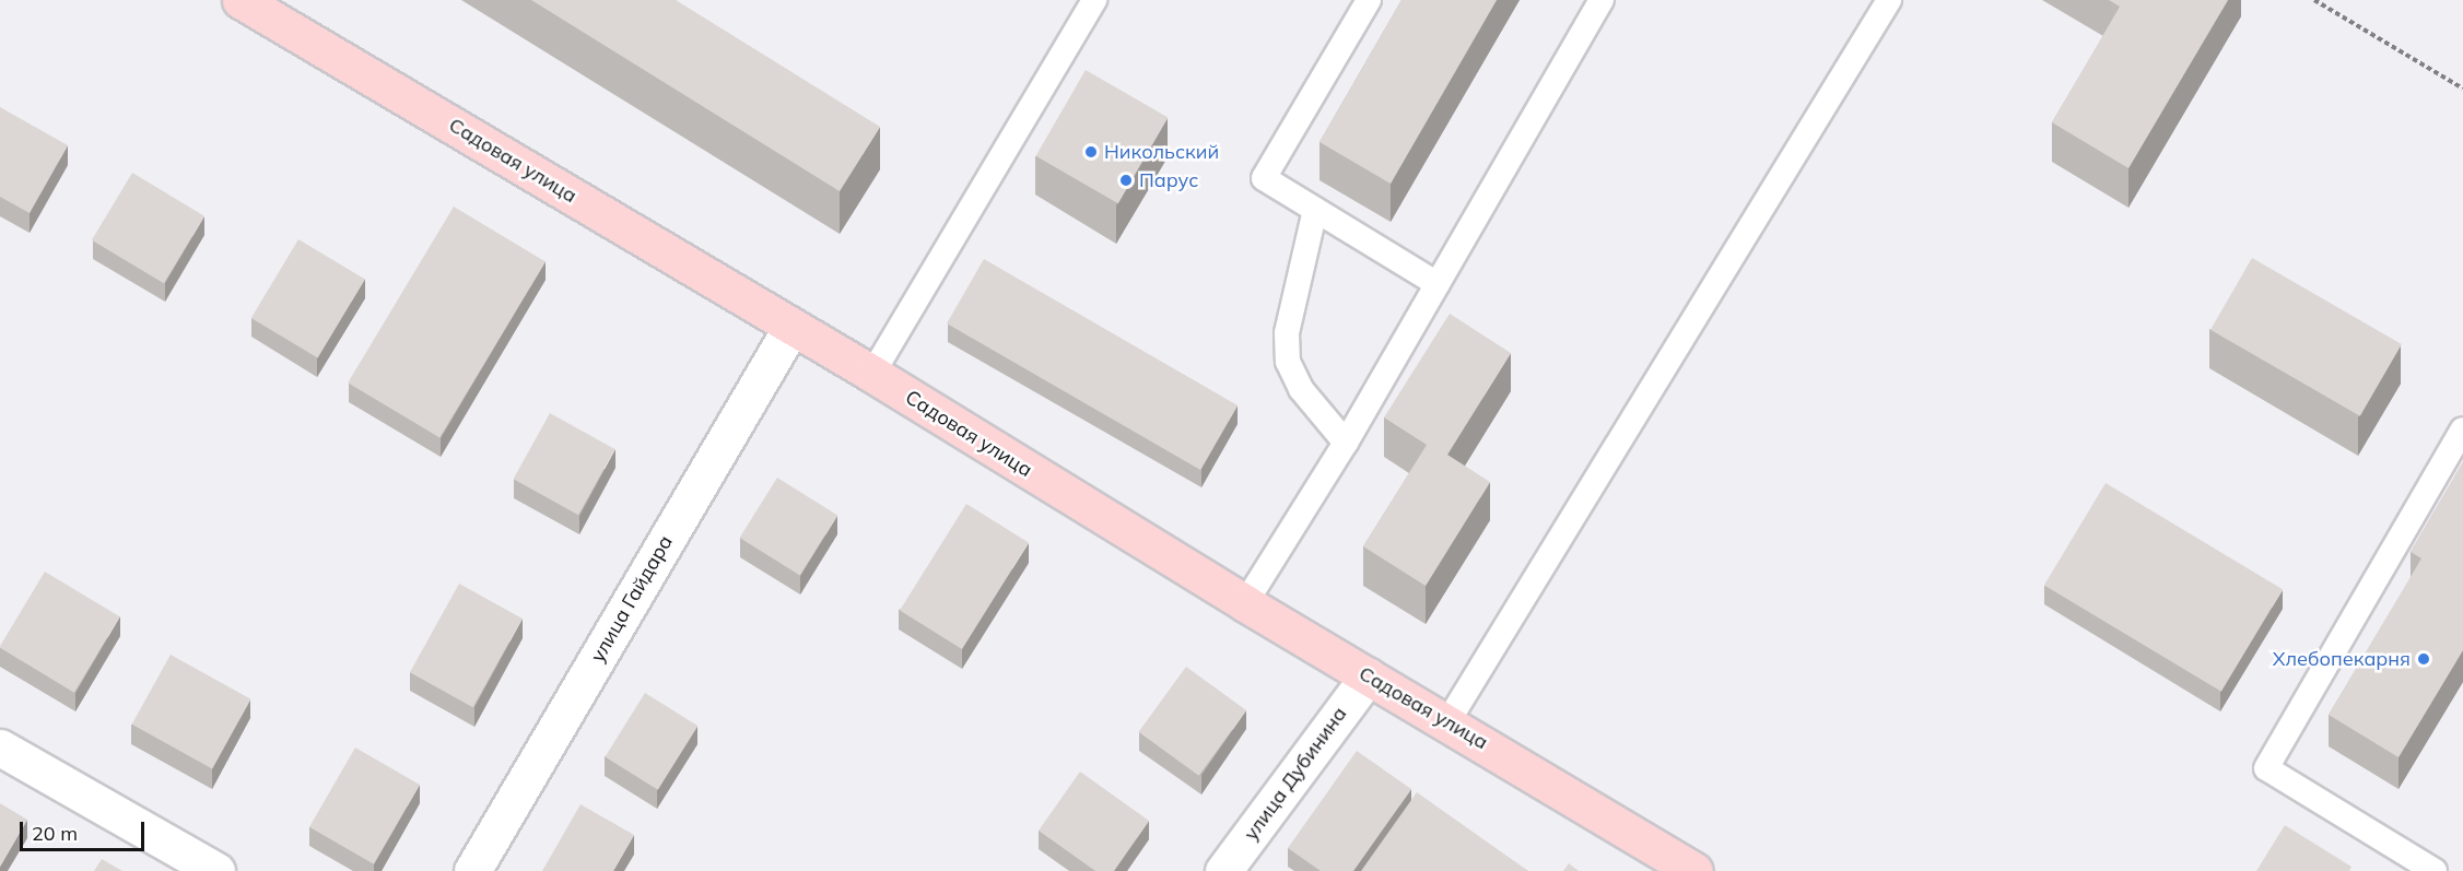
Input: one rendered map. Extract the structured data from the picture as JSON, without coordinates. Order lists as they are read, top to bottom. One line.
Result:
{"streets":{"street":["Садовая улица","улица Гайдара","улица Дубинина"]},"crossings":[["Садовая улица","улица Гайдара"],["Садовая улица","улица Дубинина"]],"places":["Никольский","Парус","Хлебопекарня"],"scale_bar":"20 m"}
